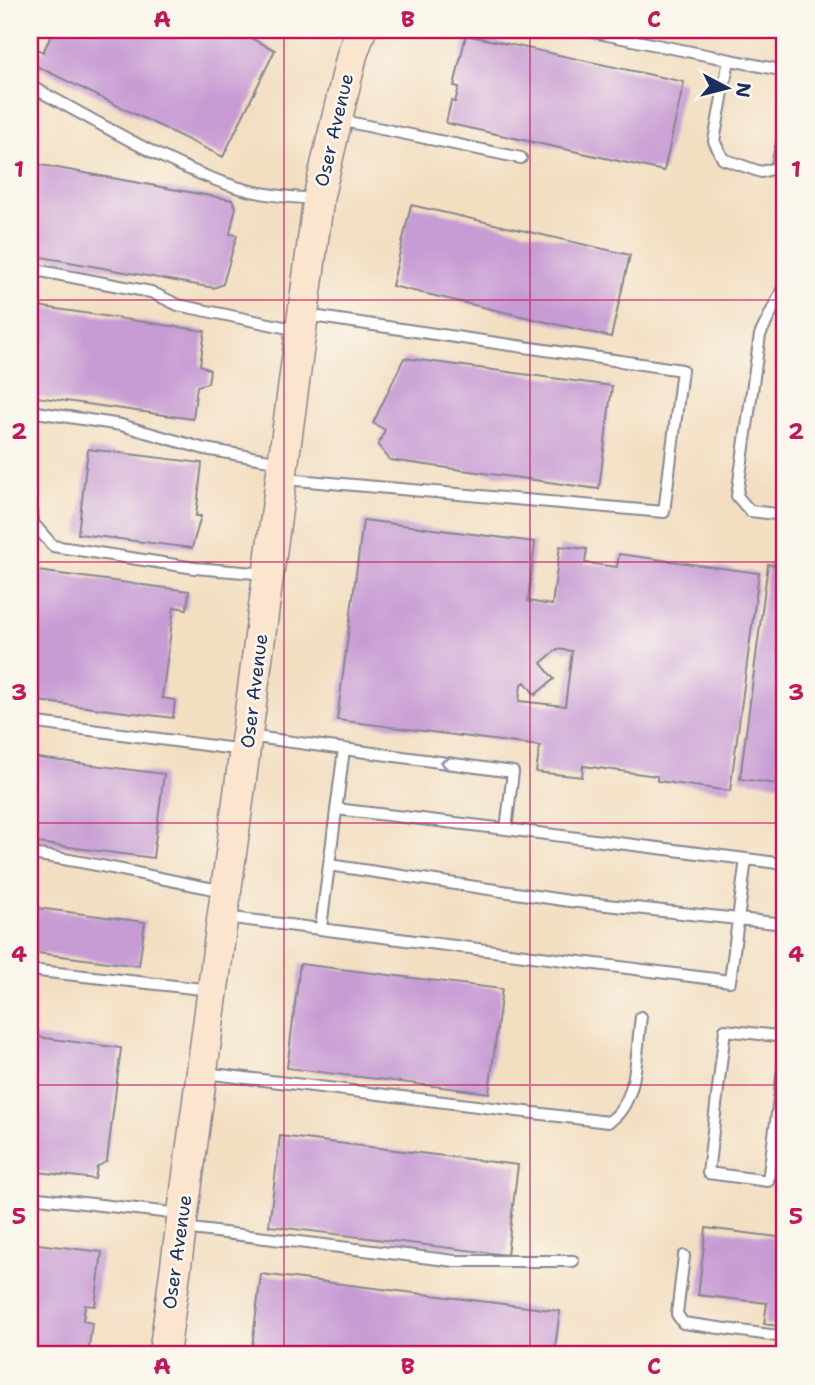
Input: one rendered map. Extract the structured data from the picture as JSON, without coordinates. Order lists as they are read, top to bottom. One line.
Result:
{"streets":{"street":["Oser Avenue"]},"north":"right","grid":{"columns":["A","B","C"],"rows":["1","2","3","4","5"]}}
